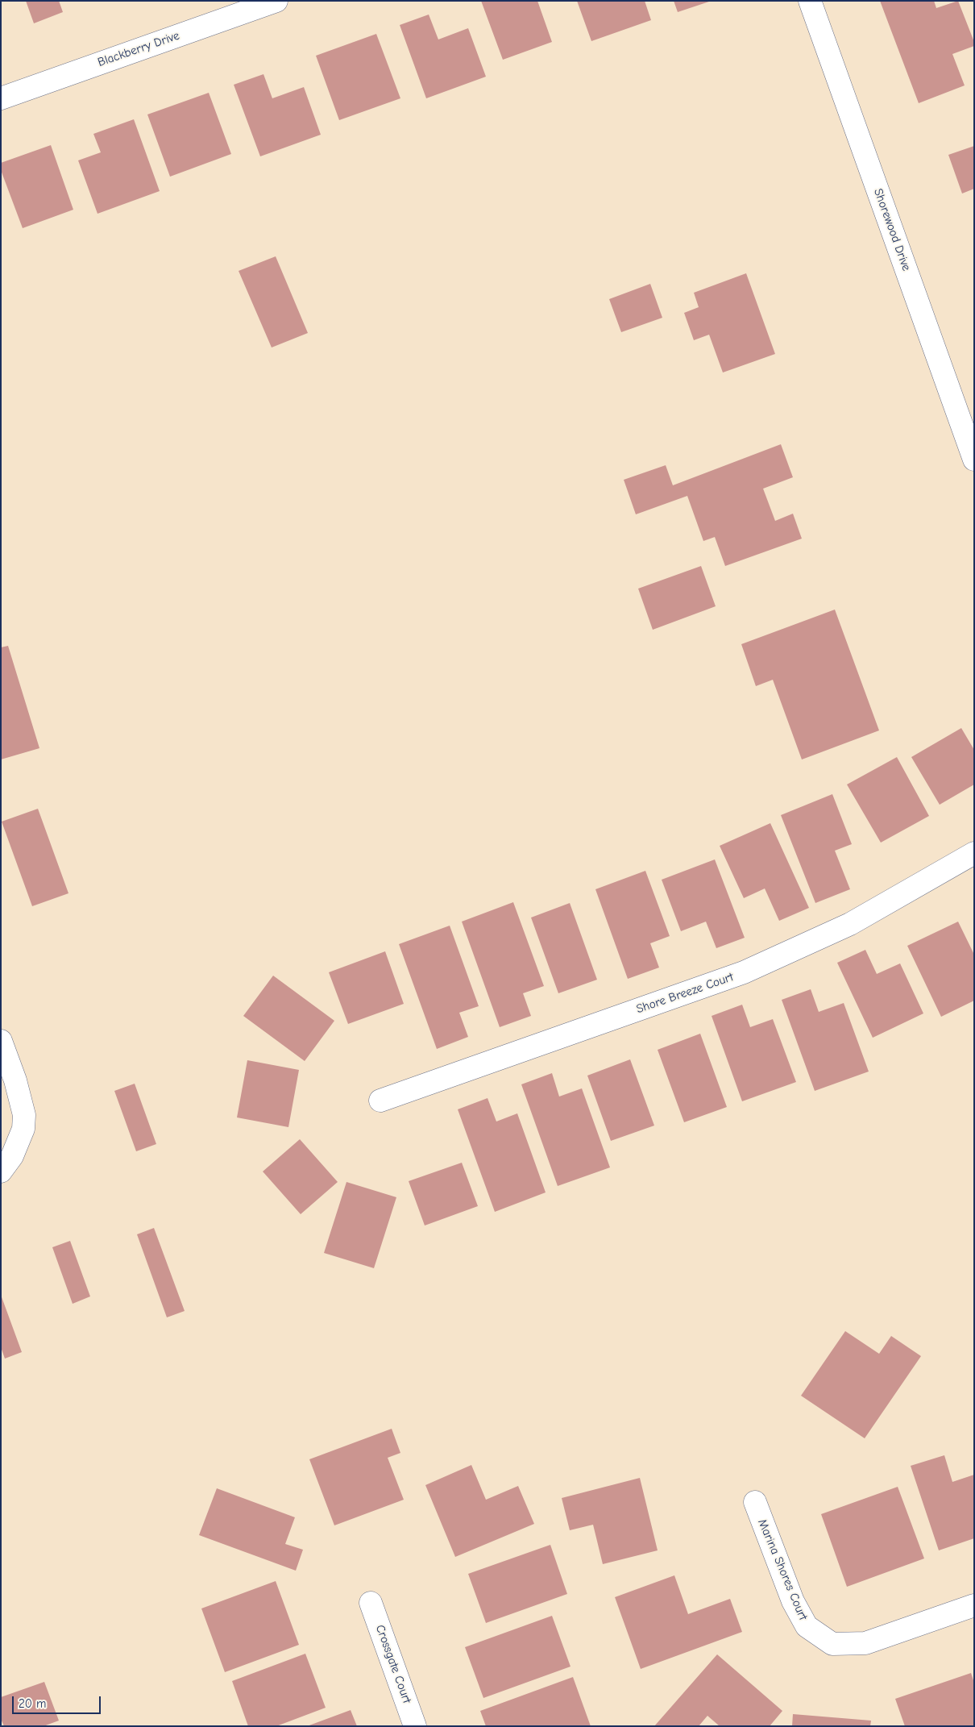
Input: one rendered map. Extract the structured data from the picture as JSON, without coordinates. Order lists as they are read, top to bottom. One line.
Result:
{"streets":{"street":["Blackberry Drive","Shorewood Drive","Shore Breeze Court","Marina Shores Court","Crossgate Court"]},"scale_bar":"20 m"}
